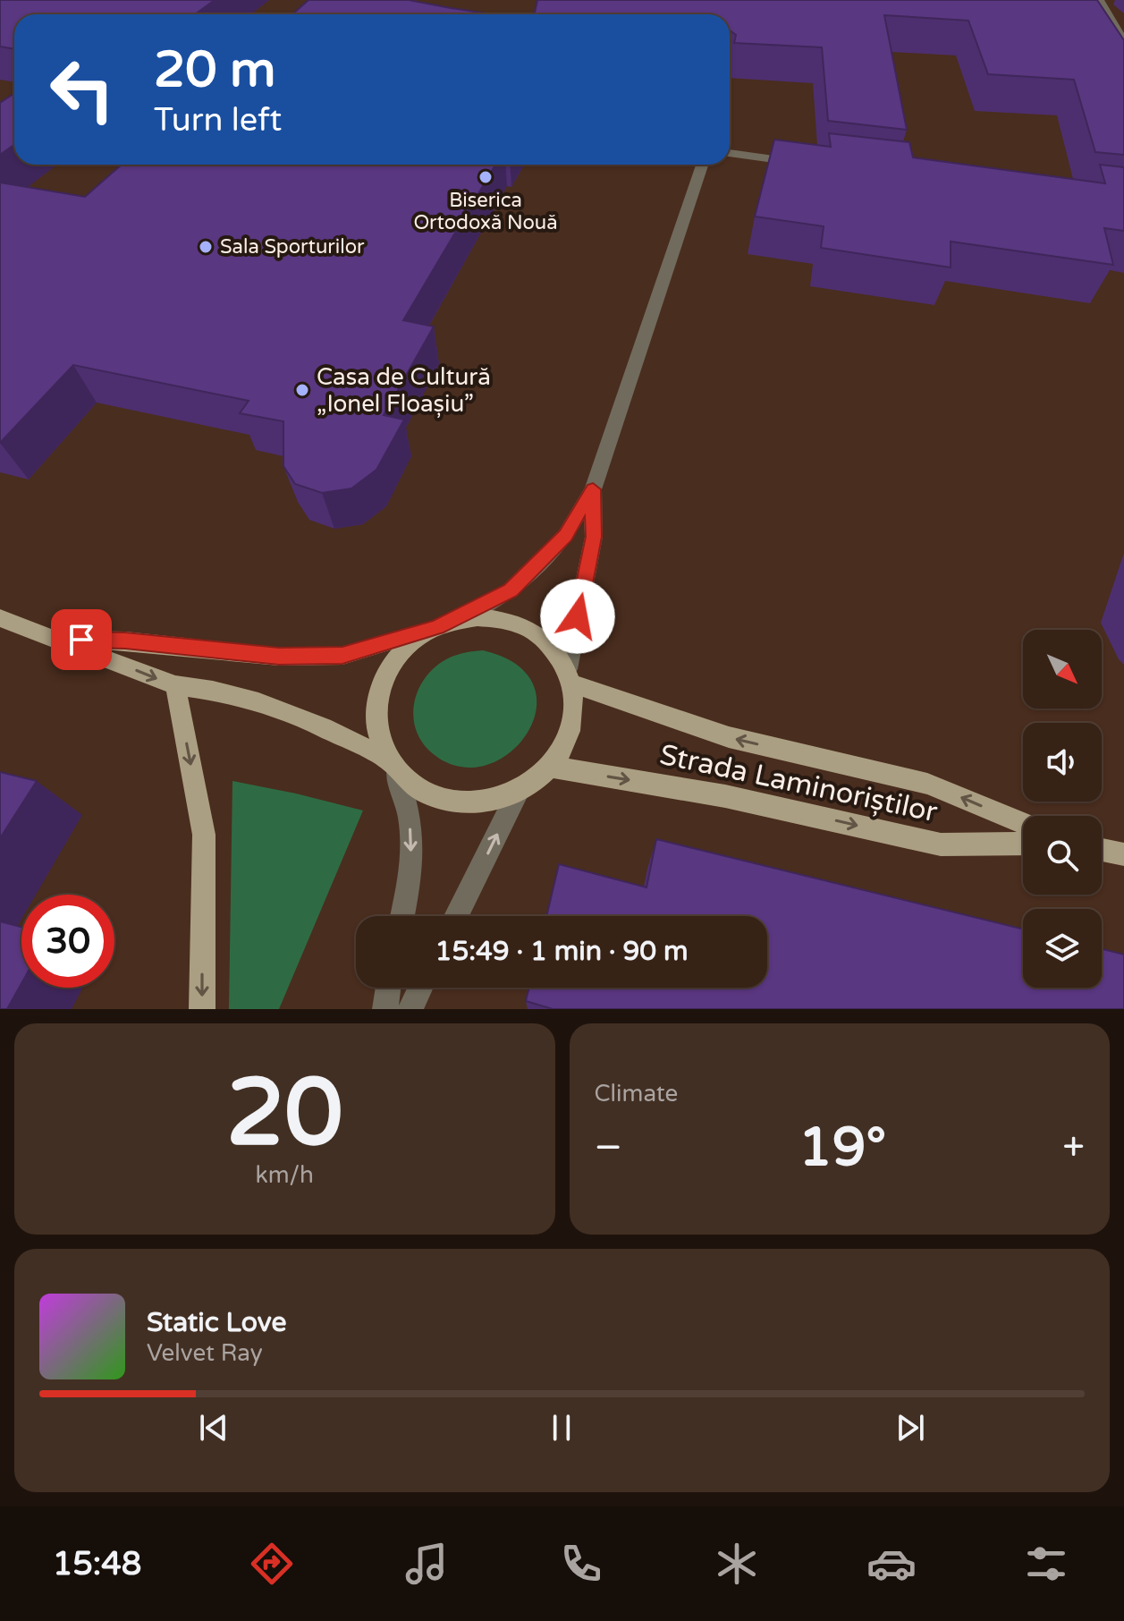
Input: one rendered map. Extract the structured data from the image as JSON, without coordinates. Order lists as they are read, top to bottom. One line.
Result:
{"streets":{"main road":["Strada Laminoriștilor"]},"places":["Biserica Ortodoxă Nouă","Sala Sporturilor","Casa de Cultură „Ionel Floașiu”"],"north":"bottom right","page":{"turn":["20 m","Turn left"],"limit":"30","trip":"15:49 · 1 min · 90 m","tile":[["20","km/h"],"Climate"],"heat":["−","19°","+"],"song":["Static Love","Velvet Ray"],"tabs":"15:48"}}
